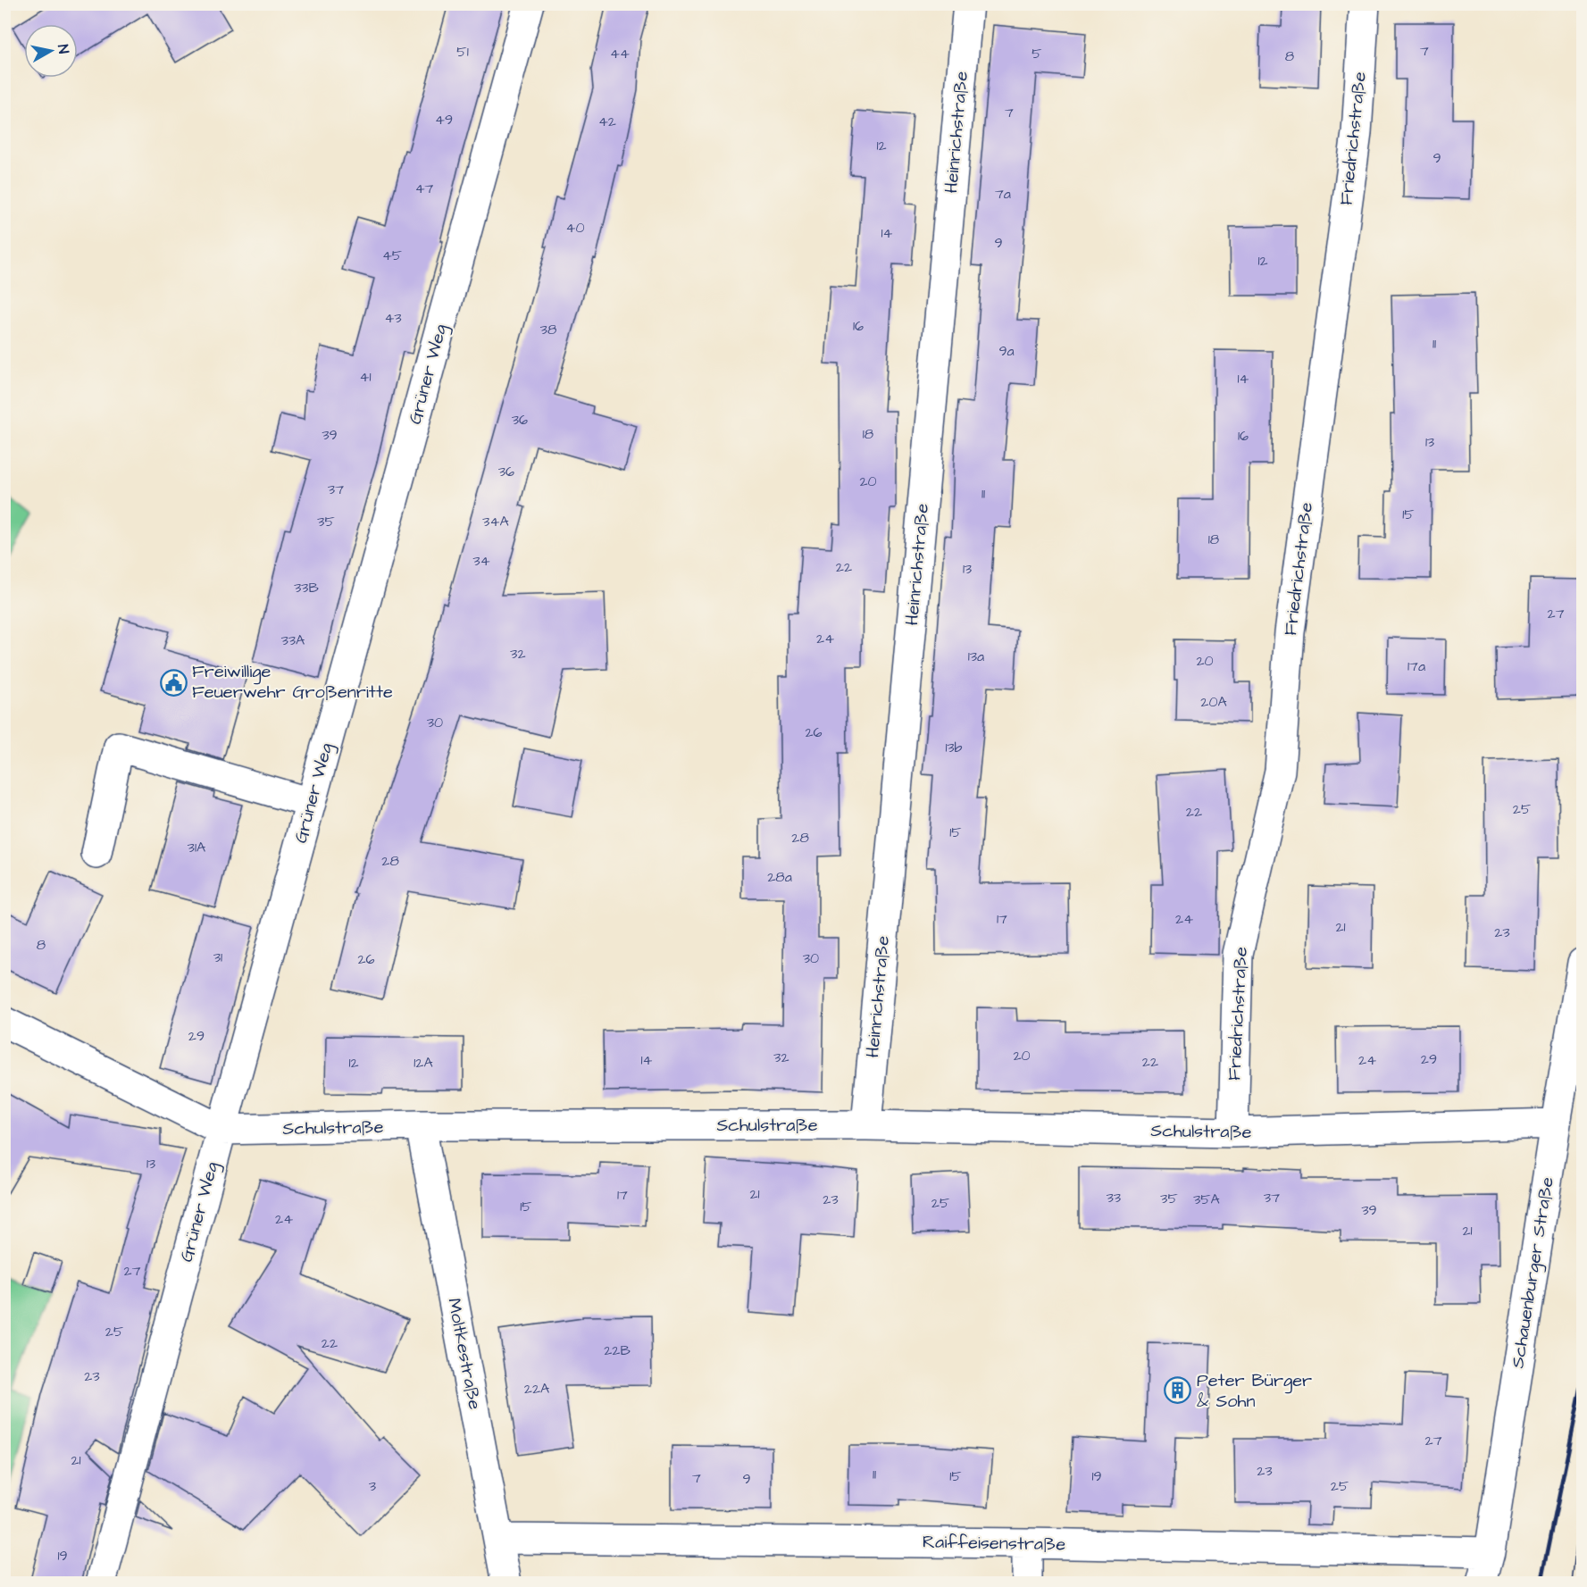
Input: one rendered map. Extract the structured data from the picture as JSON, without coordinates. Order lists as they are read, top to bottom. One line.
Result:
{"streets":{"street":["Heinrichstraße","Friedrichstraße","Grüner Weg","Schulstraße","Schauenburger Straße","Moltkestraße","Raiffeisenstraße"]},"crossings":[["Heinrichstraße","Schulstraße"],["Friedrichstraße","Schulstraße"],["Grüner Weg","Schulstraße"],["Schulstraße","Schauenburger Straße"],["Schulstraße","Moltkestraße"],["Schauenburger Straße","Raiffeisenstraße"],["Moltkestraße","Raiffeisenstraße"]],"places":{"public building":["Freiwillige Feuerwehr Großenritte"],"building":["Peter Bürger & Sohn"]},"house_numbers":["7","51","44","5","8","7","49","42","12","9","47","7a","40","14","9","45","12","43","16","38","11","9a","41","14","36","18","39","16","13","36","20","37","11","15","35","34A","18","34","22","13","33B","27","24","33A","32","13a","20","17a","20A","30","26","13b","25","22","15","28","31A","28","28a","17","24","21","23","8","31","30","26","29","20","32","29","14","24","22","12","12A","13","21","17","33","37","35","23","35A","25","15","39","24","21","27","25","22","22B","23","22A","27","21","23","11","15","19","7","9","3","25","19"],"north":"right"}
